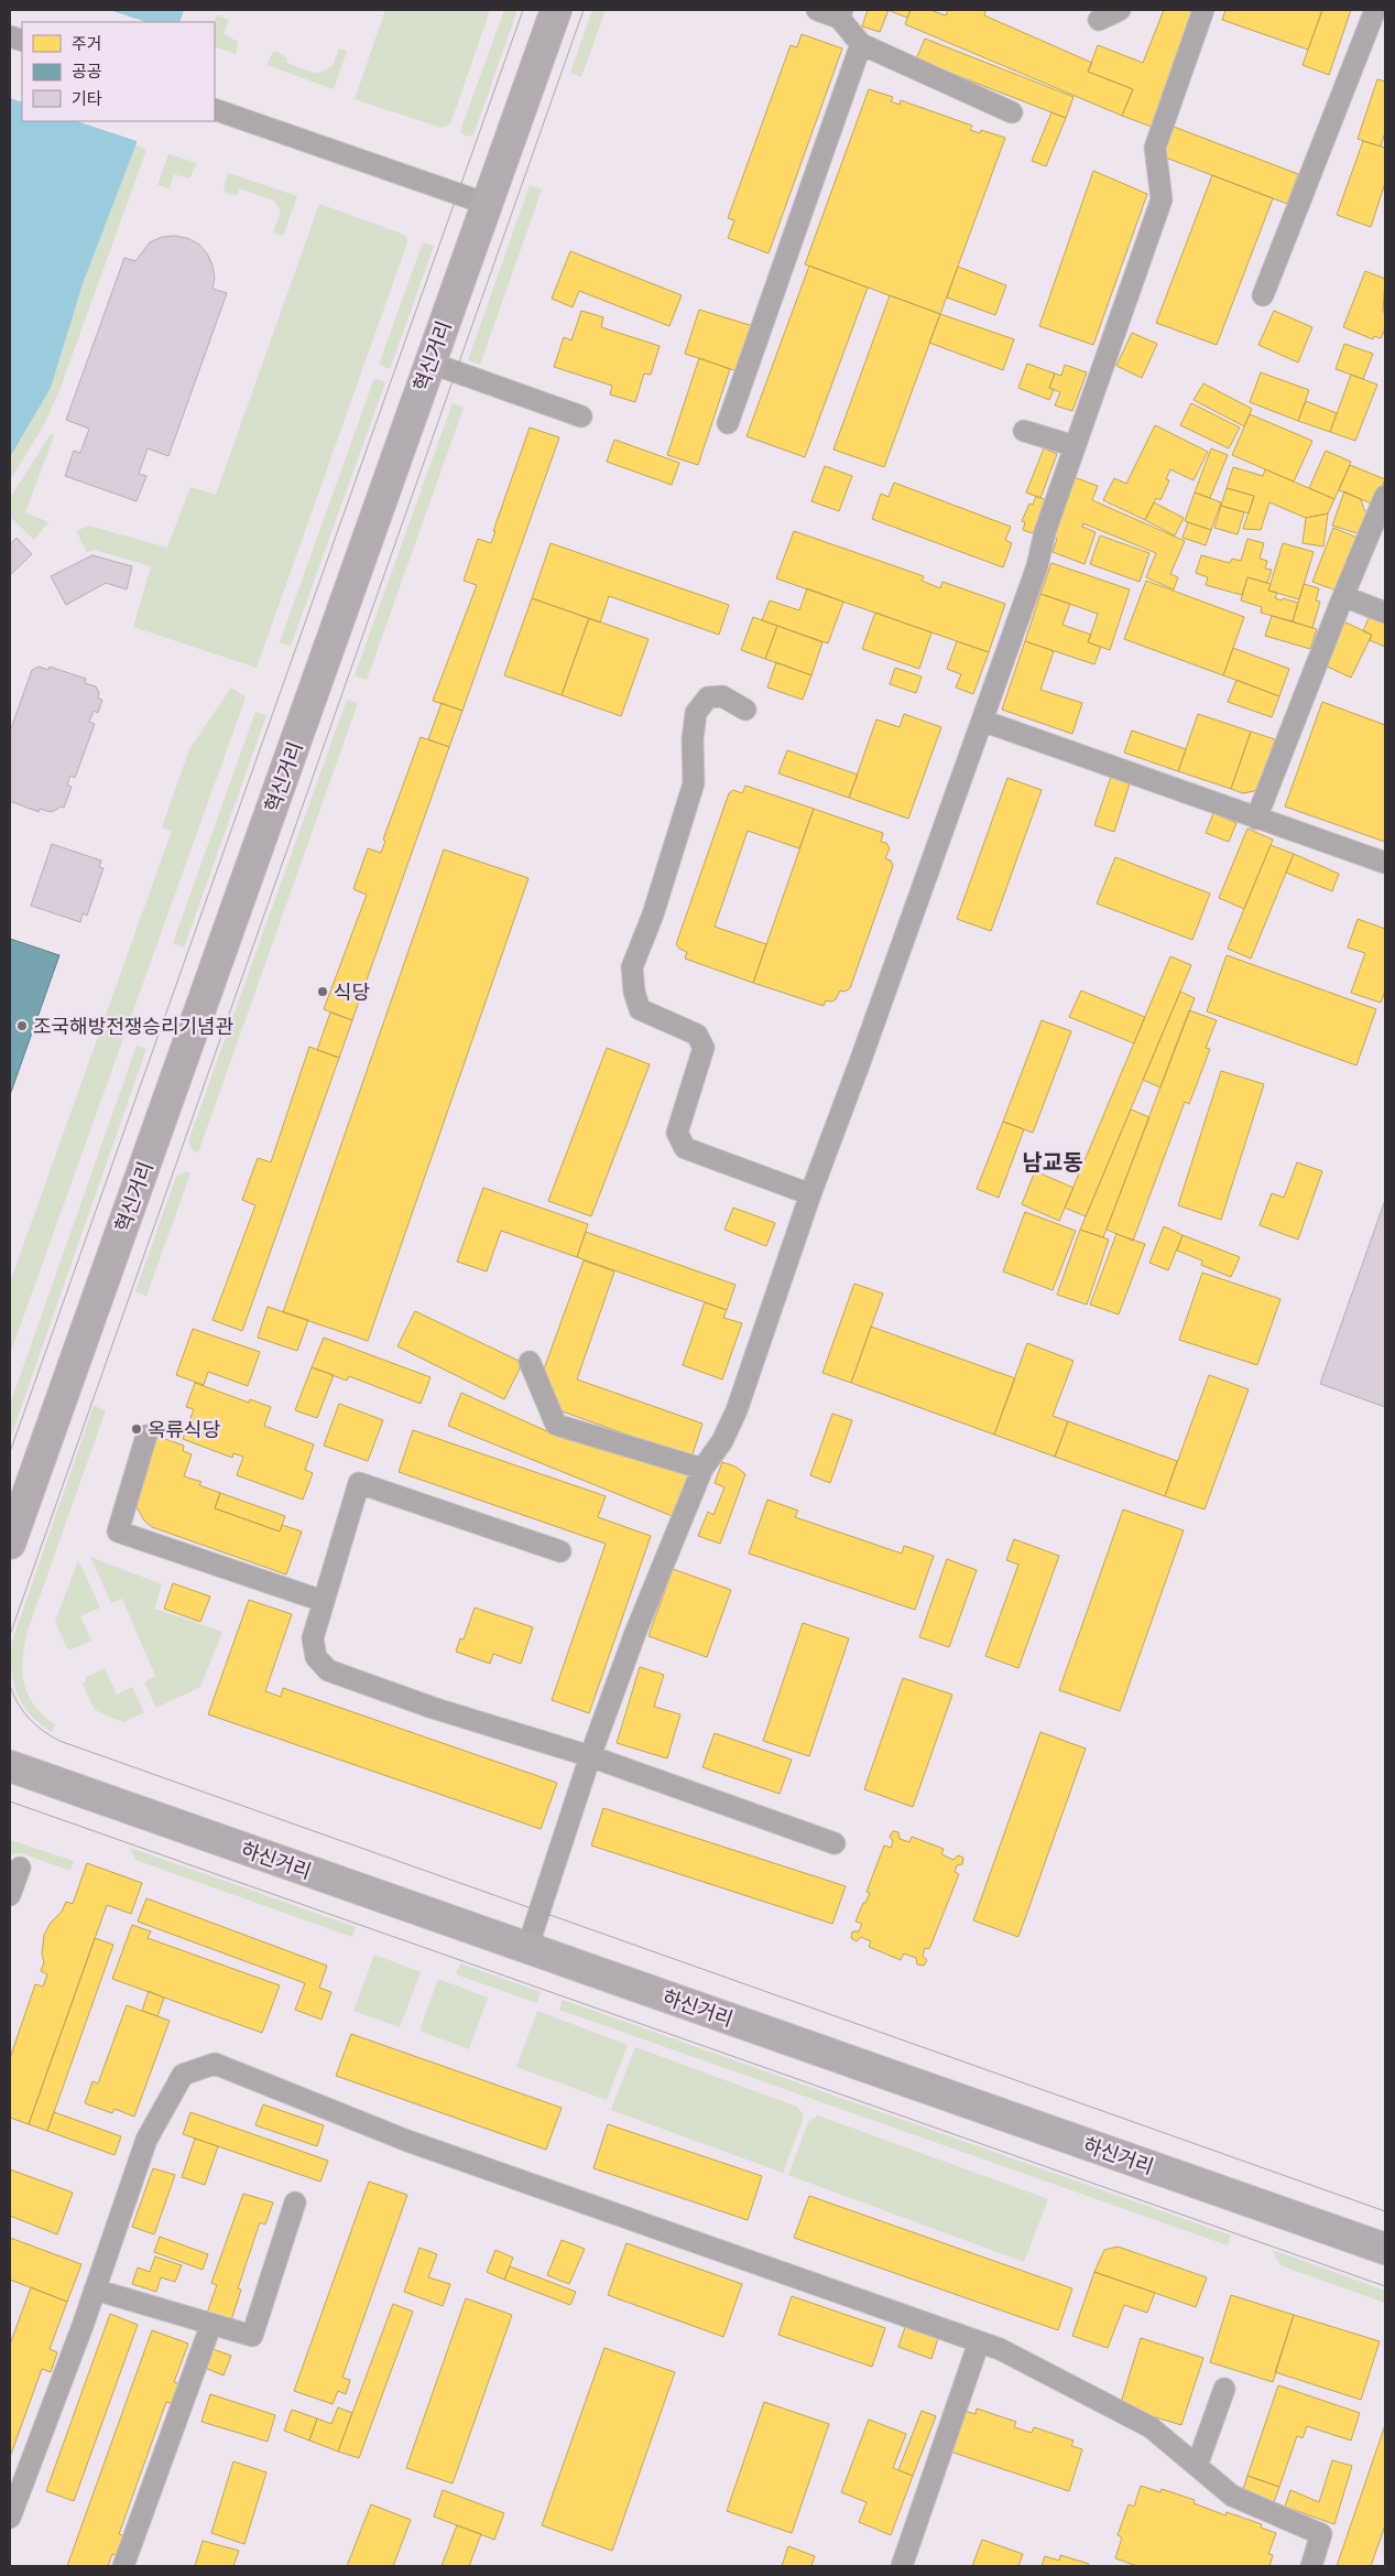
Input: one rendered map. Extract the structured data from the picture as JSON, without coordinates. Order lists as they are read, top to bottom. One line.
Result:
{"streets":{"main road":["혁신거리","하신거리"]},"districts":["남교동"],"places":["식당","조국해방전쟁승리기념관","옥류식당"],"legend":["주거","공공","기타"]}
